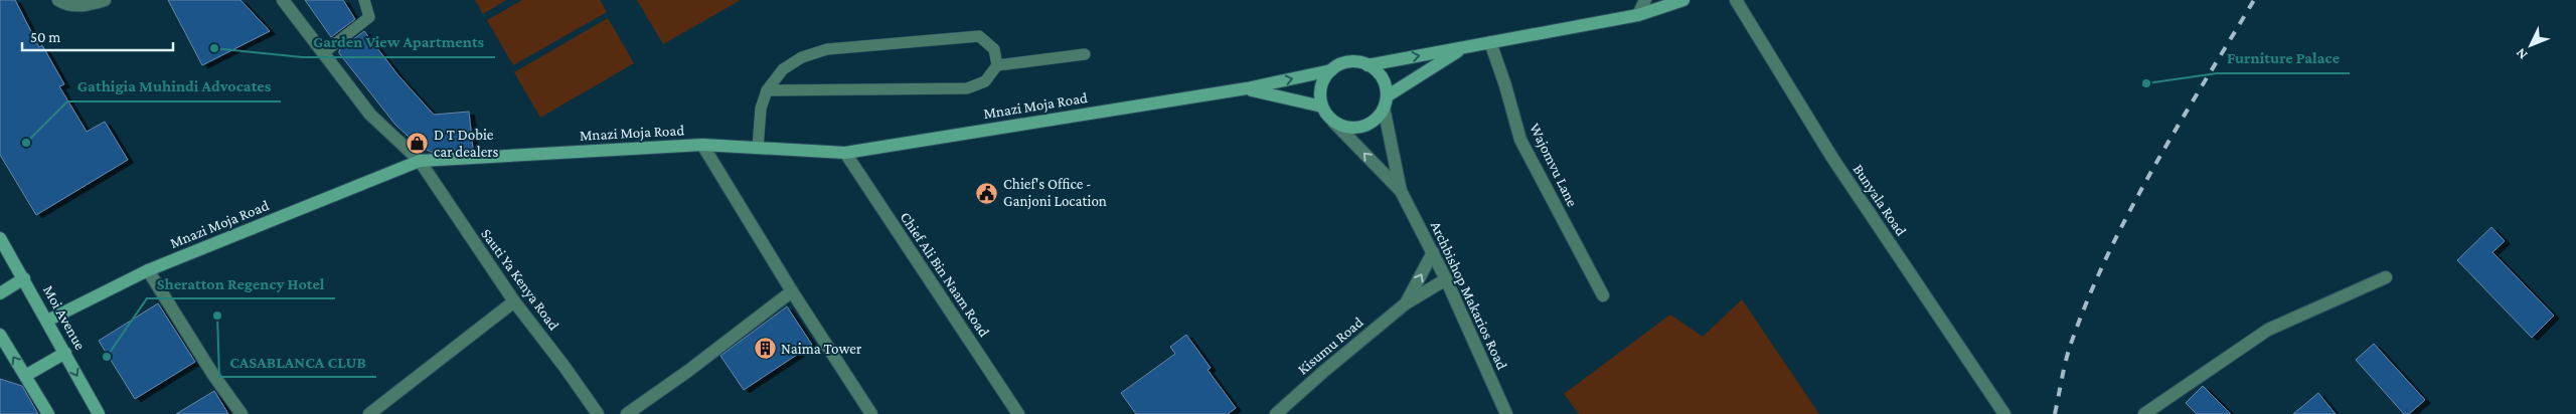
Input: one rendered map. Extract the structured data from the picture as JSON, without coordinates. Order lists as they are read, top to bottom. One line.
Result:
{"streets":{"main road":["Mnazi Moja Road","Moi Avenue"],"street":["Wajomvu Lane","Bunyala Road","Chief Ali Bin Naam Road","Sauti Ya Kenya Road","Archbishop Makarios Road","Kisumu Road"]},"crossings":[["Mnazi Moja Road","Chief Ali Bin Naam Road"],["Mnazi Moja Road","Sauti Ya Kenya Road"],["Mnazi Moja Road","Moi Avenue"],["Archbishop Makarios Road","Kisumu Road"]],"places":{"other":["Garden View Apartments","Furniture Palace","Gathigia Muhindi Advocates","CASABLANCA CLUB","Sheratton Regency Hotel"],"shop":["D T Dobie car dealers"],"public building":["Chief's Office - Ganjoni Location"],"building":["Naima Tower"]},"scale_bar":"50 m","north":"bottom left"}
